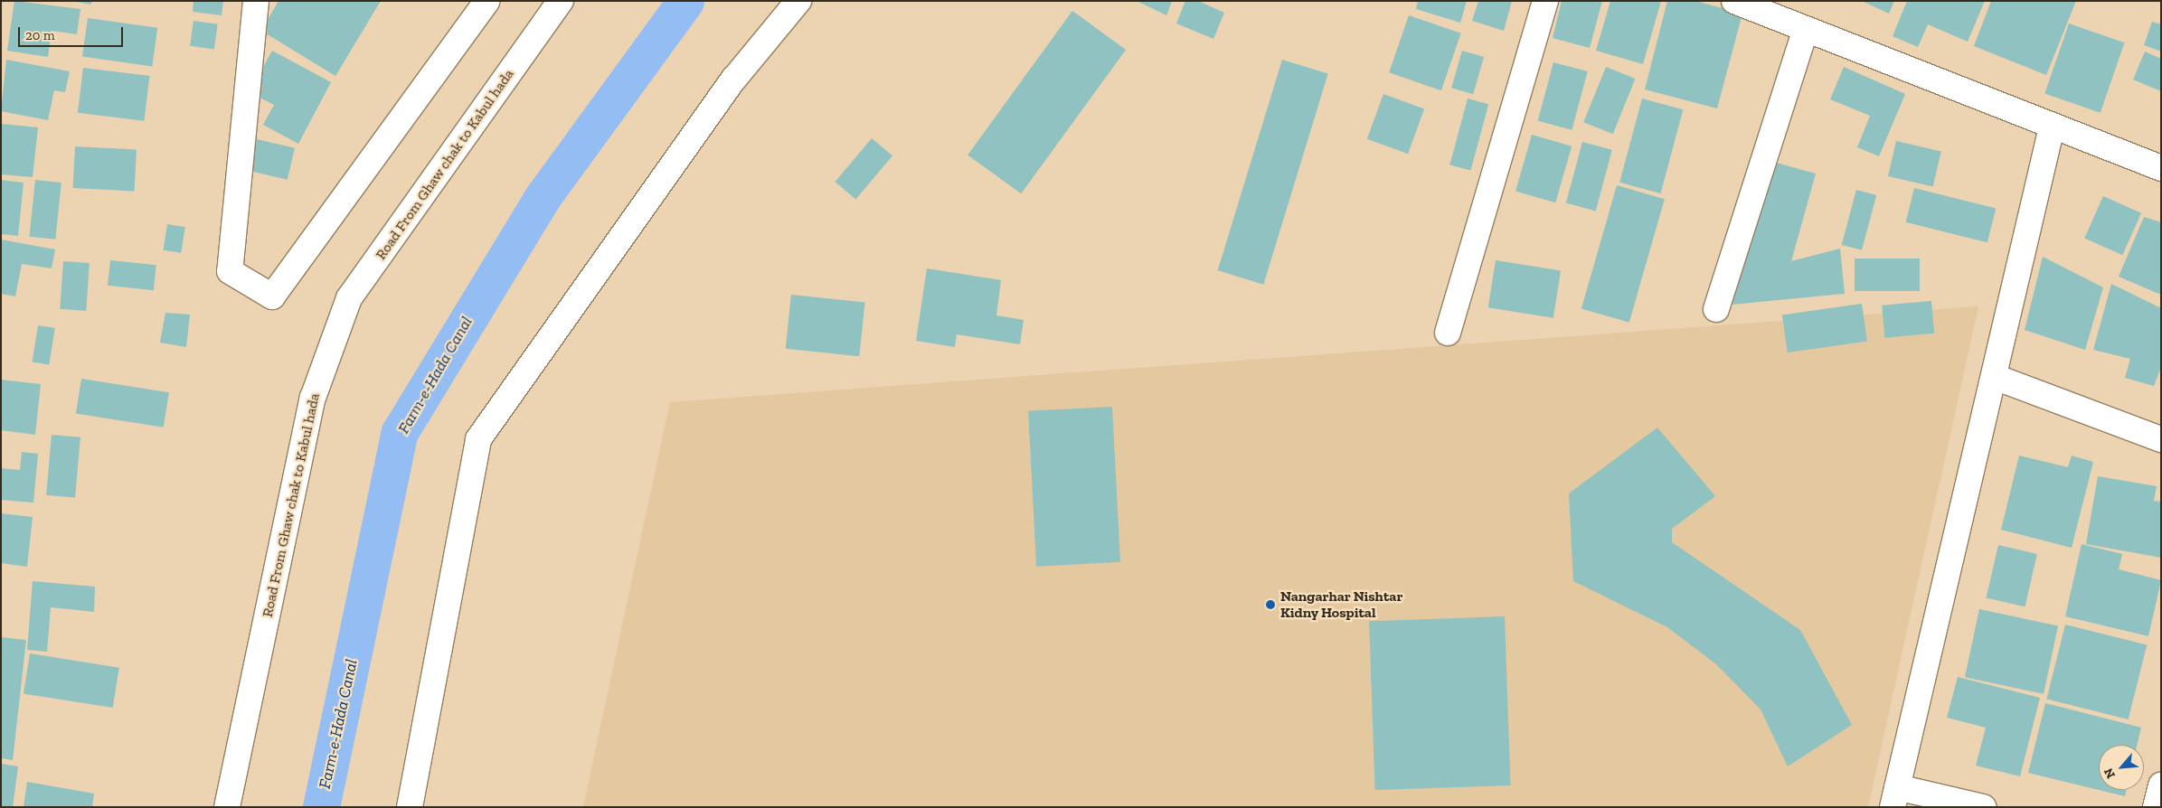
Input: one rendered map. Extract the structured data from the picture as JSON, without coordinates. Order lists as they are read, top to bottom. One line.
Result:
{"streets":{"street":["Road From Ghaw chak to Kabul hada"]},"water":["Farm-e-Hada Canal"],"places":["Nangarhar Nishtar Kidny Hospital"],"scale_bar":"20 m","north":"bottom left"}
